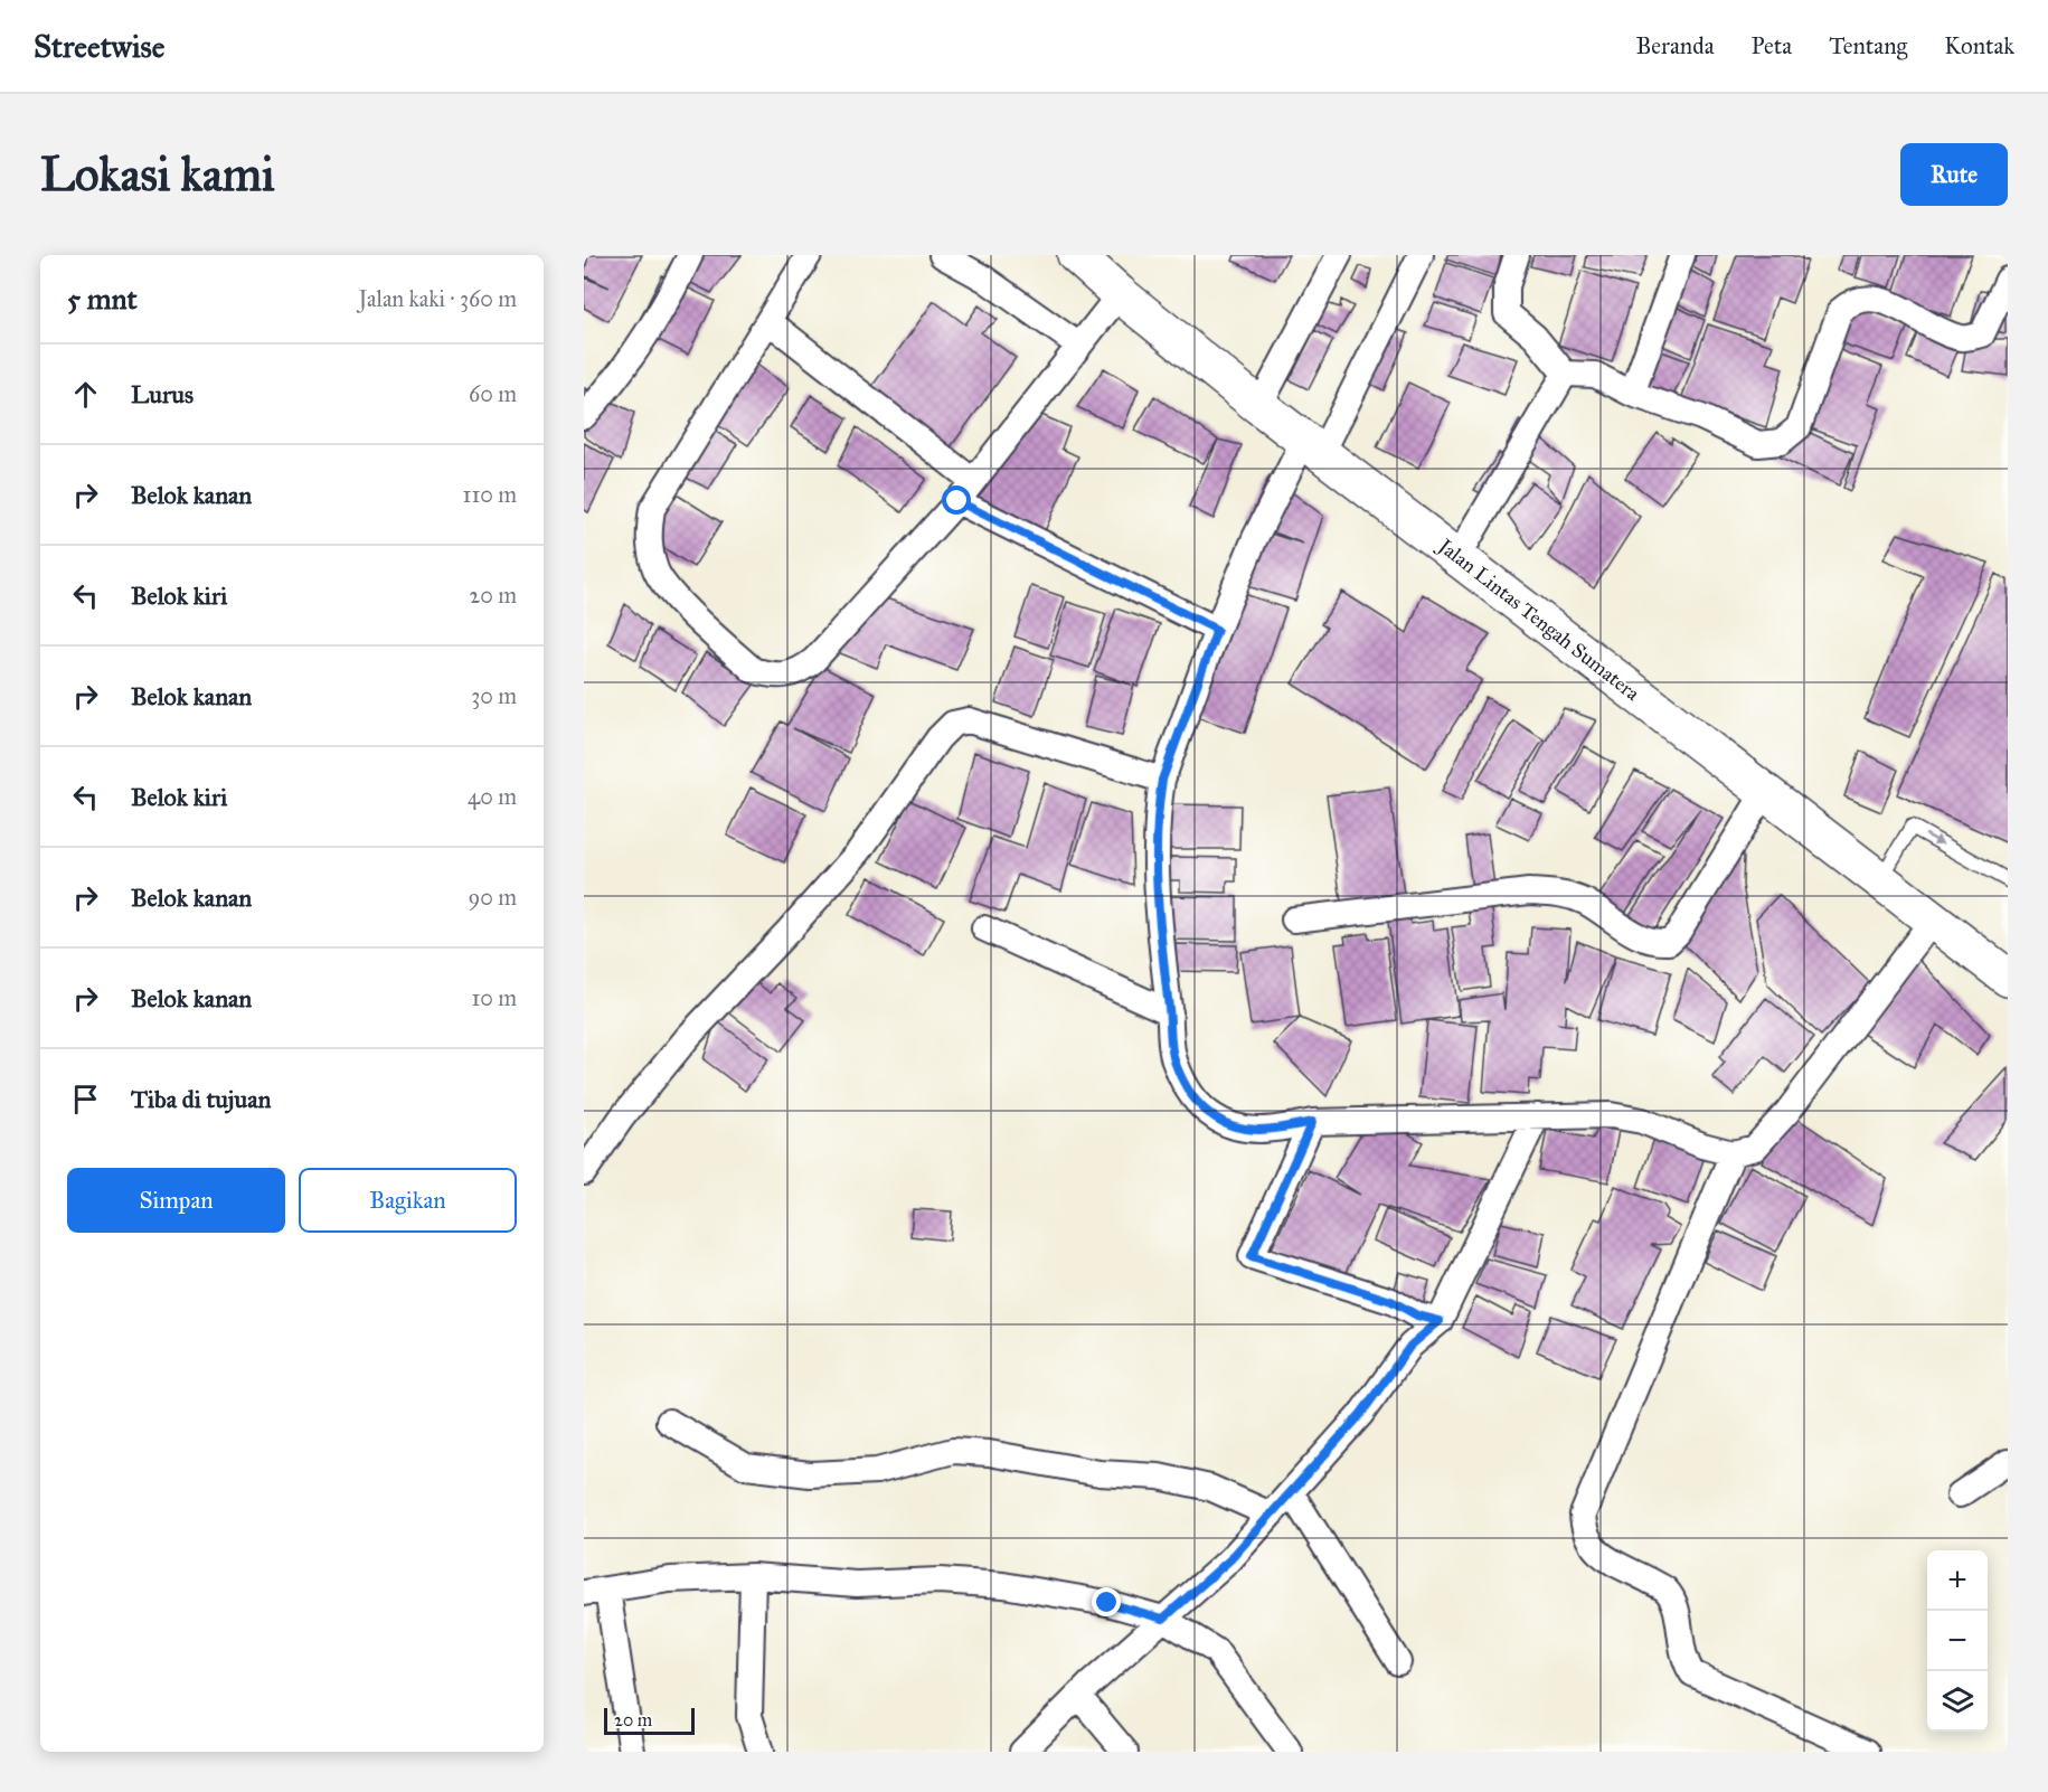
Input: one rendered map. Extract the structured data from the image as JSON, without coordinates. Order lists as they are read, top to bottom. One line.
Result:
{"streets":{"highway":["Jalan Lintas Tengah Sumatera"]},"scale_bar":"20 m","page":{"header":"Streetwise","nav":["Beranda","Peta","Tentang","Kontak"],"buttons":["Rute",["Simpan","Bagikan"]],"title":"Lokasi kami","heading":["5 mnt","Jalan kaki · 360 m"],"list":[["Lurus","60 m"],["Belok kanan","110 m"],["Belok kiri","20 m"],["Belok kanan","30 m"],["Belok kiri","40 m"],["Belok kanan","90 m"],["Belok kanan","10 m"],"Tiba di tujuan"],"map_buttons":["+","−"],"scale":"20 m"}}
